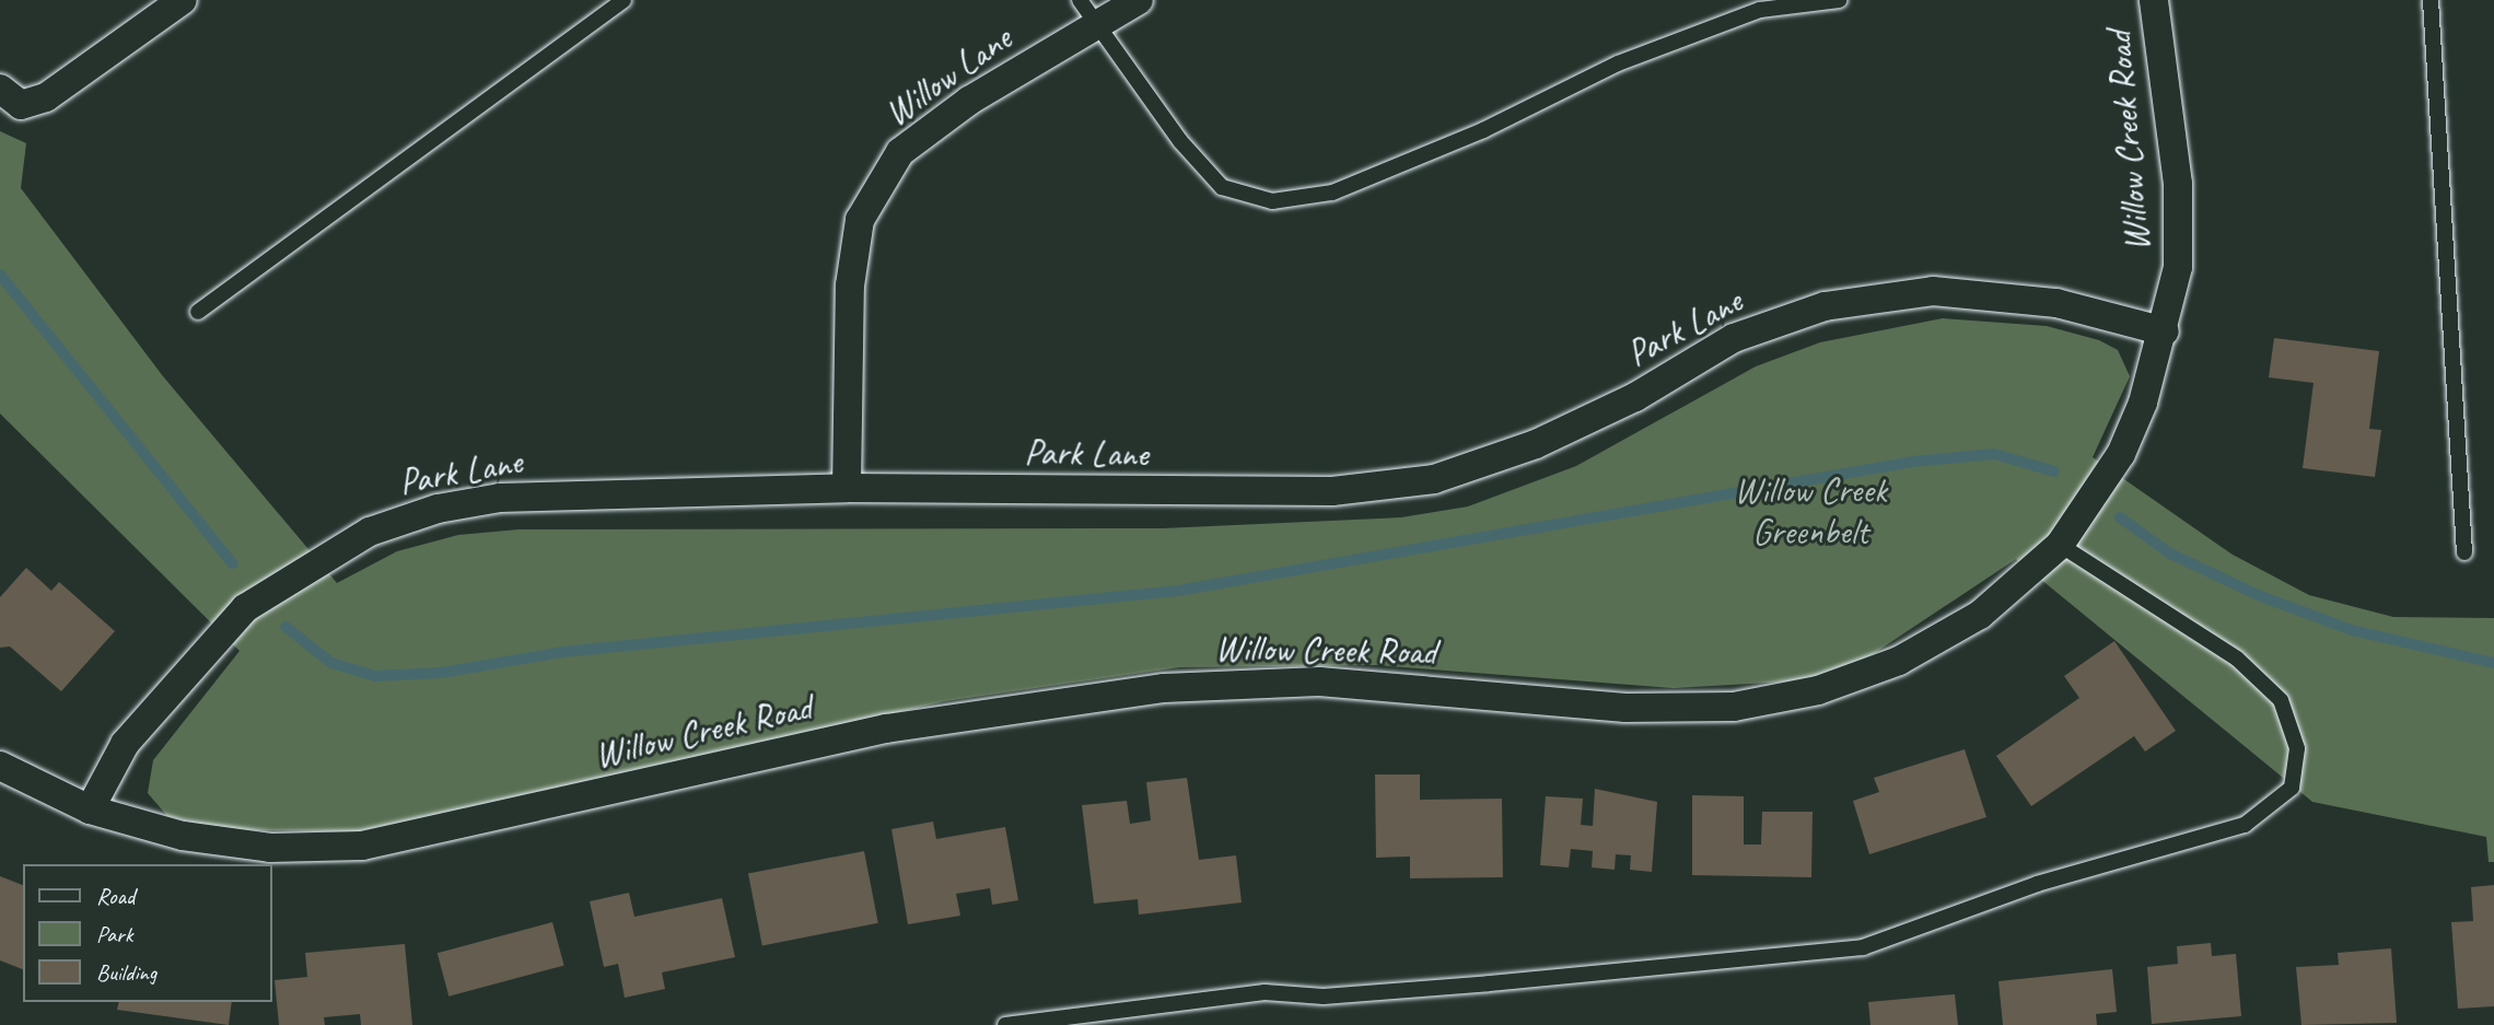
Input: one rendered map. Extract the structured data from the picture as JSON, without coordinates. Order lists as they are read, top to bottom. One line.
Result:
{"streets":{"street":["Willow Lane","Willow Creek Road","Park Lane"]},"crossings":[["Willow Lane","Park Lane"],["Willow Creek Road","Park Lane"]],"parks":["Willow Creek Greenbelt"],"legend":["Road","Park","Building"]}
